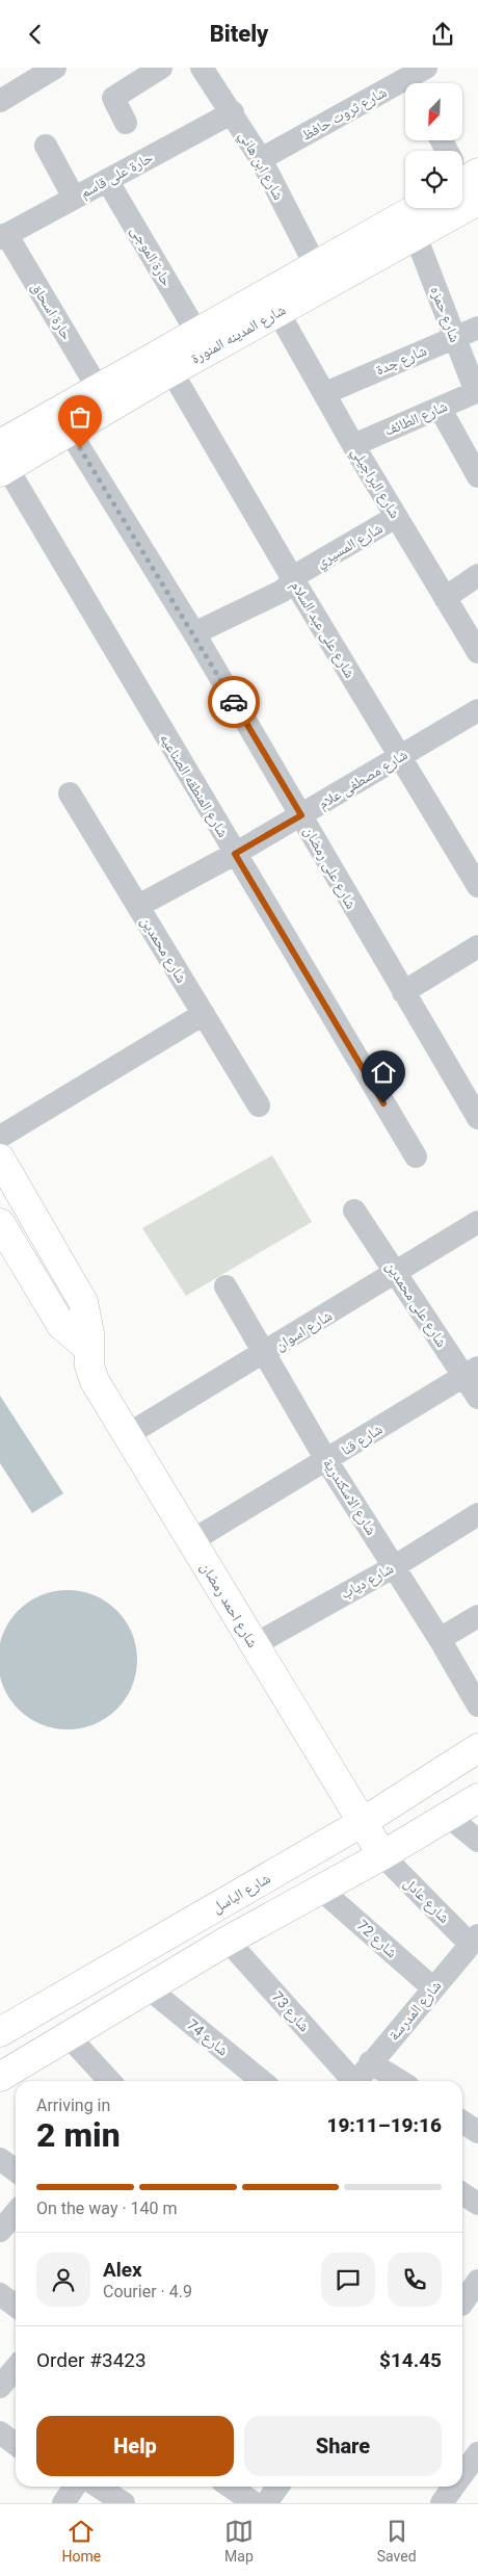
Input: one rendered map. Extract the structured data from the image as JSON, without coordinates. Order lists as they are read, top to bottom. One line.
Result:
{"streets":{"main road":["شارع المدينه المنورة","شارع احمد رمضان","شارع الباسل"],"street":["شارع ثروت حافظ","شارع ابن هاني","حارة على قاسم","حارة الموجى","حارة اسحاق","شارع حمزه","شارع جدة","شارع الطائف","شارع البراجيلي","شارع المسيري","شارع على عبد السلام","شارع مصطفى علام","شارع المنطقه الصناعيه","شارع على رمضان","شارع محمدين","شارع على محمدين","شارع اسوان","شارع قنا","شارع الاسكندرية","شارع دياب","شارع عادل","شارع 72","شارع المدرسة","شارع 73","شارع 74"]},"crossings":[["شارع ثروت حافظ","شارع ابن هاني"],["شارع ابن هاني","حارة على قاسم"],["شارع ابن هاني","شارع المدينه المنورة"],["حارة على قاسم","حارة الموجى"],["حارة على قاسم","حارة اسحاق"],["حارة الموجى","شارع المدينه المنورة"],["حارة اسحاق","شارع المدينه المنورة"],["شارع حمزه","شارع المدينه المنورة"],["شارع حمزه","شارع جدة"],["شارع حمزه","شارع الطائف"],["شارع المدينه المنورة","شارع البراجيلي"],["شارع المدينه المنورة","شارع على عبد السلام"],["شارع المدينه المنورة","شارع المنطقه الصناعيه"],["شارع المدينه المنورة","شارع على رمضان"],["شارع جدة","شارع البراجيلي"],["شارع الطائف","شارع البراجيلي"],["شارع البراجيلي","شارع المسيري"],["شارع المسيري","شارع على عبد السلام"],["شارع المسيري","شارع على رمضان"],["شارع على عبد السلام","شارع مصطفى علام"],["شارع مصطفى علام","شارع المنطقه الصناعيه"],["شارع مصطفى علام","شارع على رمضان"],["شارع مصطفى علام","شارع محمدين"],["شارع على محمدين","شارع اسوان"],["شارع على محمدين","شارع قنا"],["شارع اسوان","شارع الاسكندرية"],["شارع اسوان","شارع احمد رمضان"],["شارع قنا","شارع الاسكندرية"],["شارع قنا","شارع احمد رمضان"],["شارع الاسكندرية","شارع دياب"],["شارع دياب","شارع احمد رمضان"],["شارع احمد رمضان","شارع الباسل"],["شارع احمد رمضان","شارع عادل"],["شارع عادل","شارع المدرسة"],["شارع 72","شارع المدرسة"]],"north":"bottom left","page":{"header":"Bitely","heading":["2 min","Arriving in","19:11–19:16"],"panel":["Alex","Courier · 4.9","Order #3423","$14.45"],"bar":"On the way · 140 m","buttons":["Help","Share"],"tabs":["Home","Map","Saved"]}}
